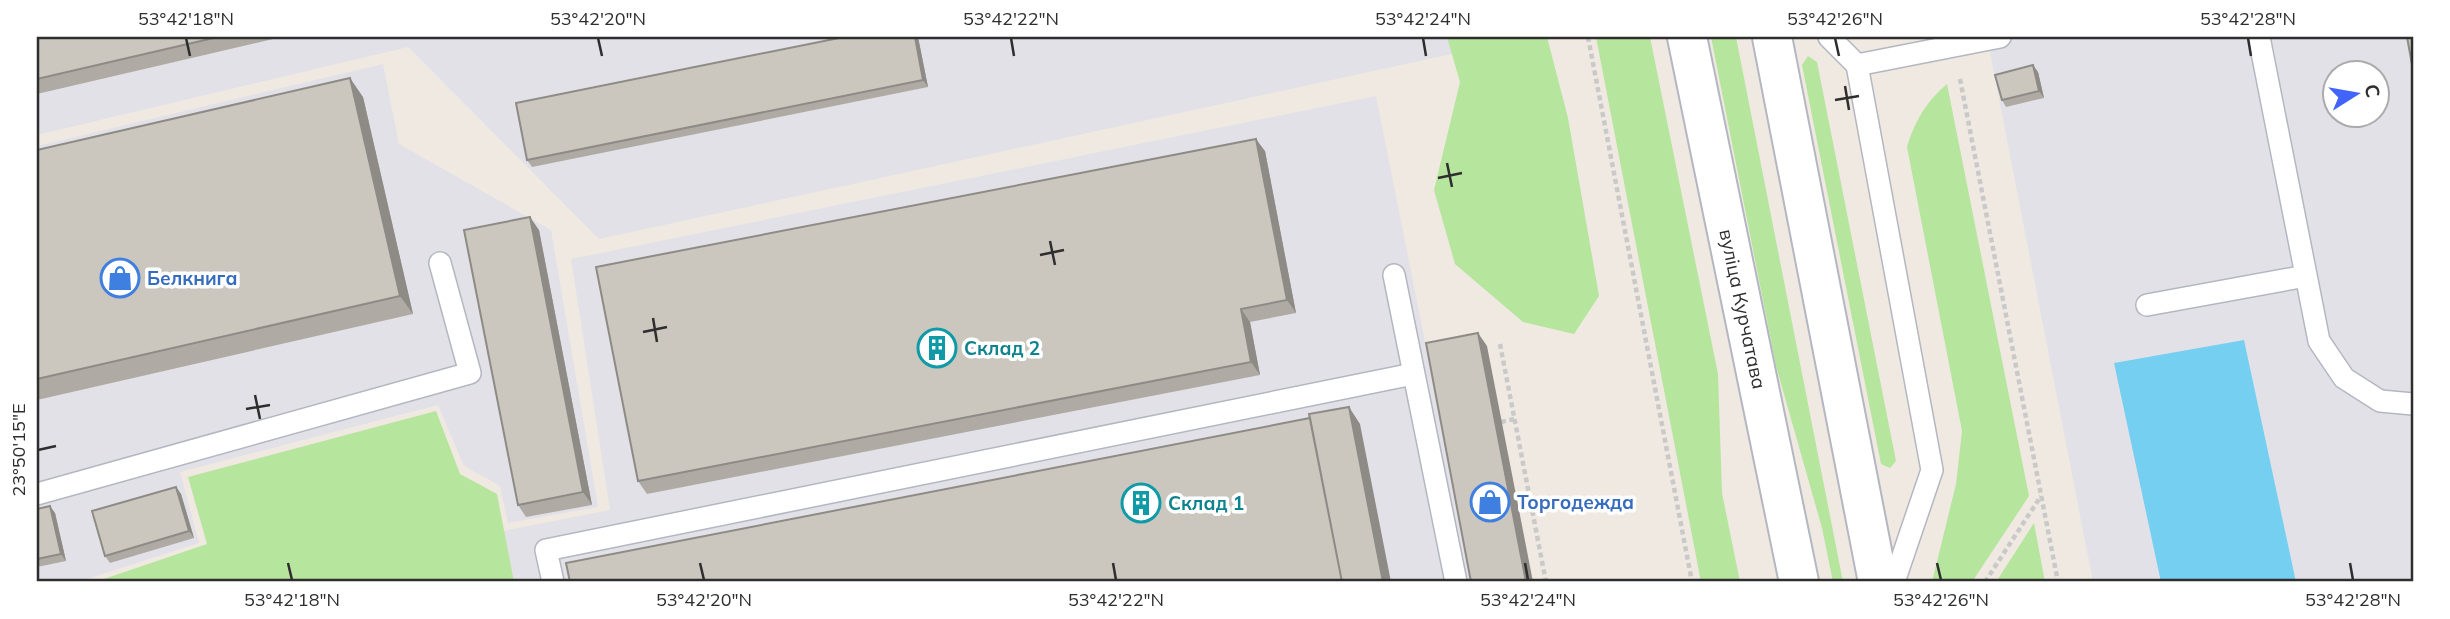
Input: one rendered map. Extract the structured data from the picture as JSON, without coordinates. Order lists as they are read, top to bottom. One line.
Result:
{"streets":{"main road":["вуліца Курчатава"]},"places":{"shop":["Белкнига","Торгодежда"],"building":["Склад 2","Склад 1"]},"north":"right","coordinates":["53°42'18\"N","53°42'20\"N","53°42'22\"N","53°42'24\"N","53°42'26\"N","53°42'28\"N","23°50'15\"E"]}
